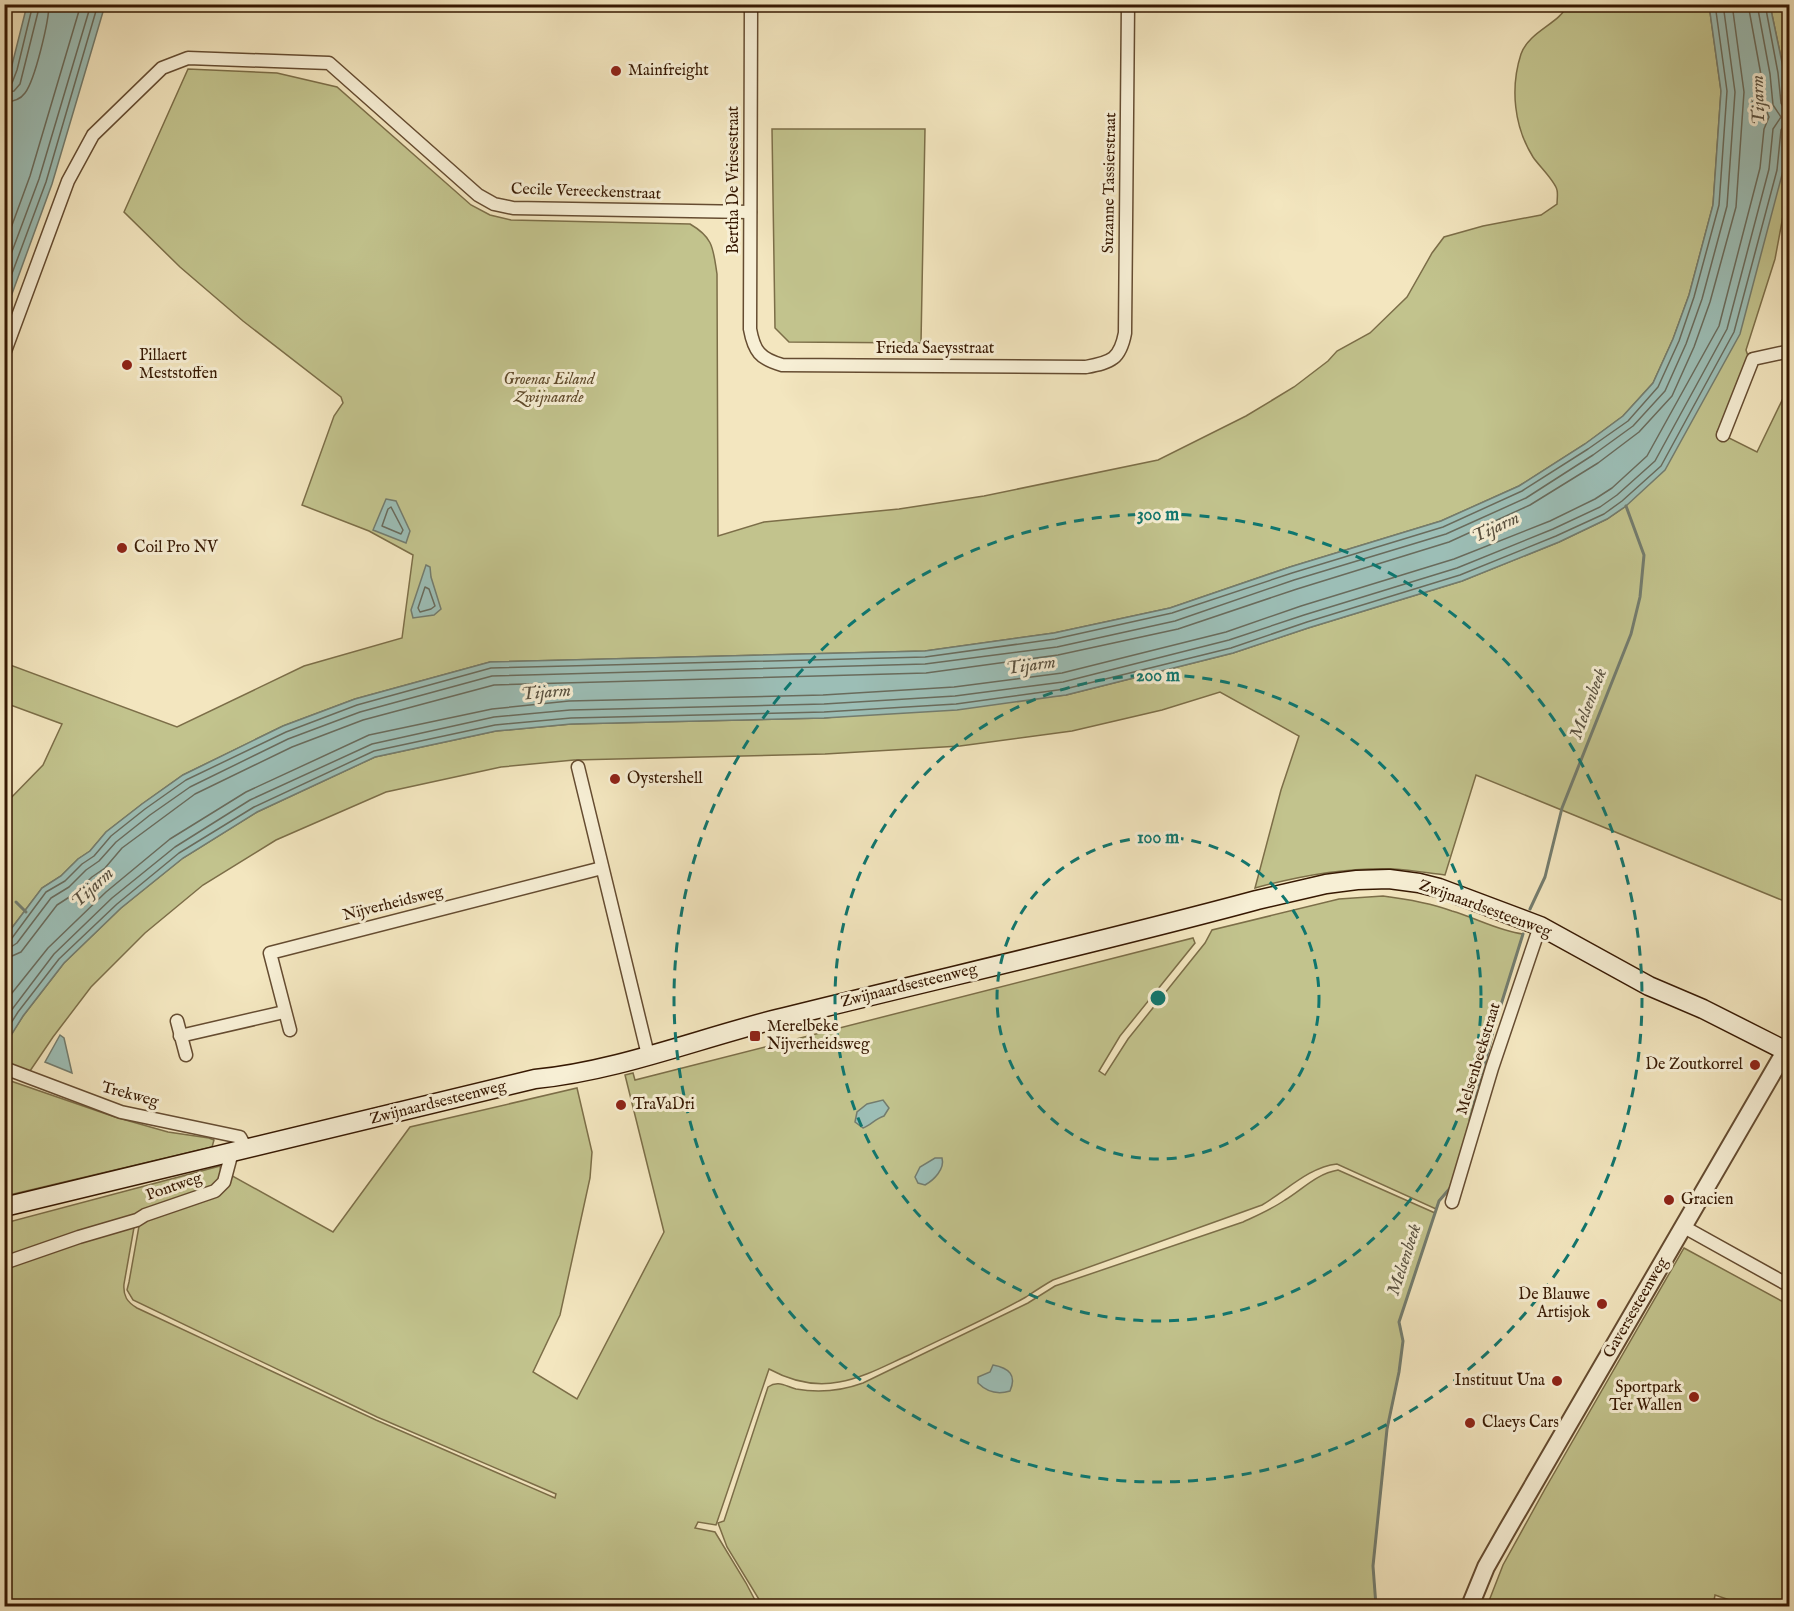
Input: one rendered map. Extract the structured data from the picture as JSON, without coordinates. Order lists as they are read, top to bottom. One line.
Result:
{"streets":{"main road":["Zwijnaardsesteenweg"],"street":["Bertha De Vriesestraat","Suzanne Tassierstraat","Cecile Vereeckenstraat","Frieda Saeysstraat","Nijverheidsweg","Melsenbeekstraat","Trekweg","Pontweg","Gaversesteenweg"]},"crossings":[["Bertha De Vriesestraat","Cecile Vereeckenstraat"],["Bertha De Vriesestraat","Frieda Saeysstraat"],["Suzanne Tassierstraat","Frieda Saeysstraat"],["Zwijnaardsesteenweg","Melsenbeekstraat"],["Zwijnaardsesteenweg","Trekweg"],["Zwijnaardsesteenweg","Pontweg"],["Zwijnaardsesteenweg","Gaversesteenweg"],["Trekweg","Pontweg"]],"water":["Tijarm","Melsenbeek"],"parks":["Groenas Eiland Zwijnaarde"],"places":{"other":["Mainfreight","Pillaert Meststoffen","Coil Pro NV","Oystershell","De Zoutkorrel","TraVaDri","Gracien","De Blauwe Artisjok","Instituut Una","Sportpark Ter Wallen","Claeys Cars"],"transit":["Merelbeke Nijverheidsweg"]},"rings":["300 m","200 m","100 m"]}
